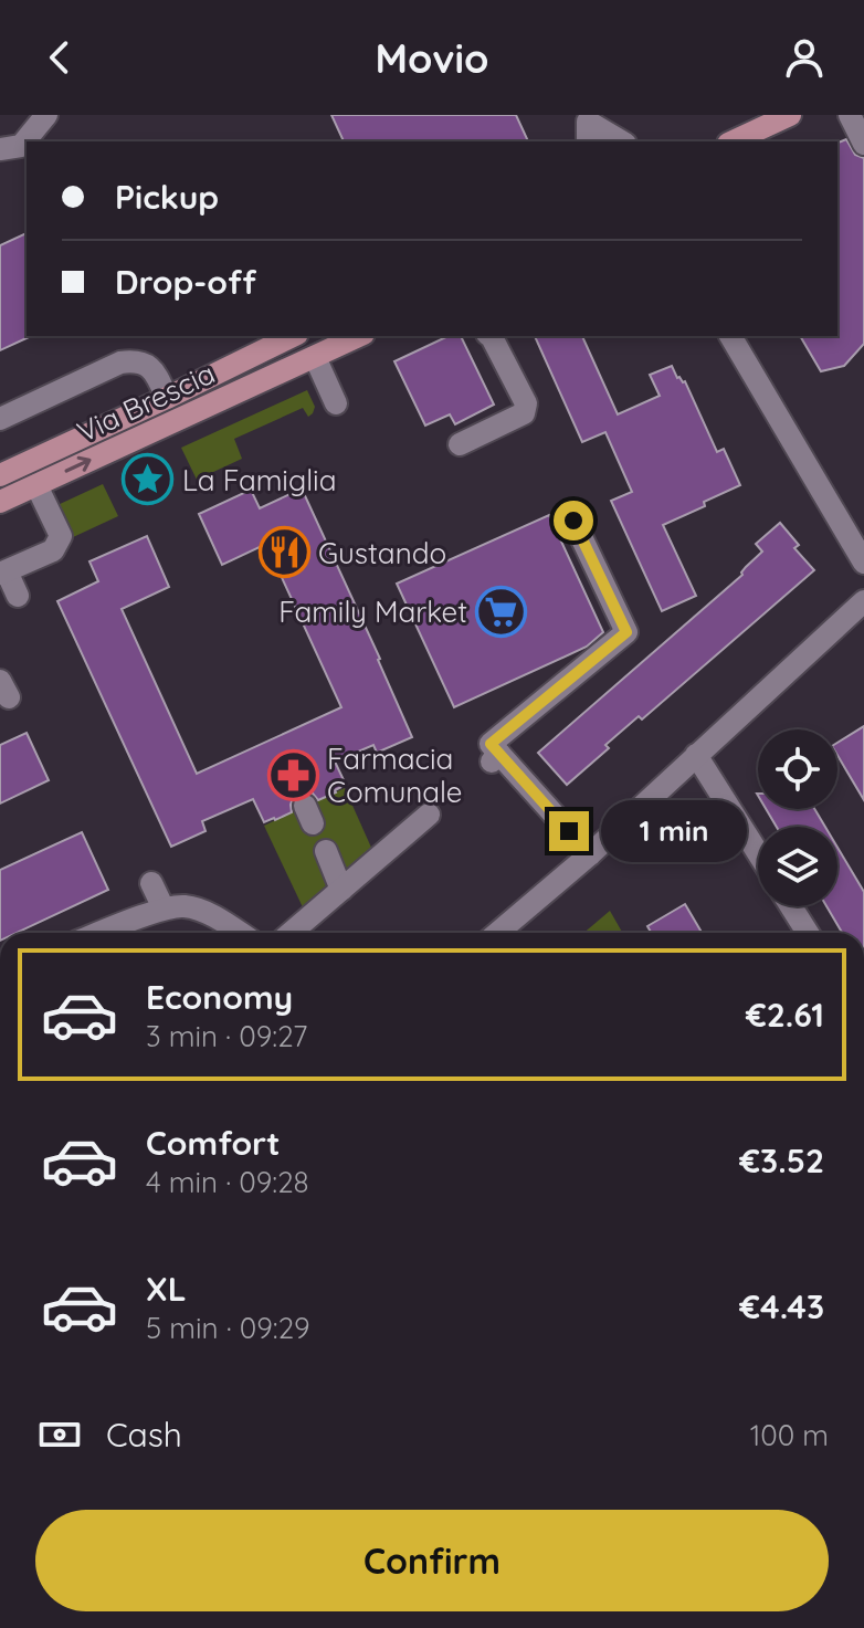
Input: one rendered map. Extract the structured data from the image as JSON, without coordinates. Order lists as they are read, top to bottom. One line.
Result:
{"streets":{"main road":["Via Brescia"]},"places":{"place":["La Famiglia"],"restaurant":["Gustando"],"supermarket":["Family Market"],"pharmacy":["Farmacia Comunale"]},"page":{"header":"Movio","banner":["Pickup","Drop-off"],"bubble":"1 min","list":[{"name":"Economy","note":"3 min · 09:27","value":"€2.61"},{"name":"Comfort","note":"4 min · 09:28","value":"€3.52"},{"name":"XL","note":"5 min · 09:29","value":"€4.43"}],"pay":["Cash","100 m"],"buttons":"Confirm"}}
